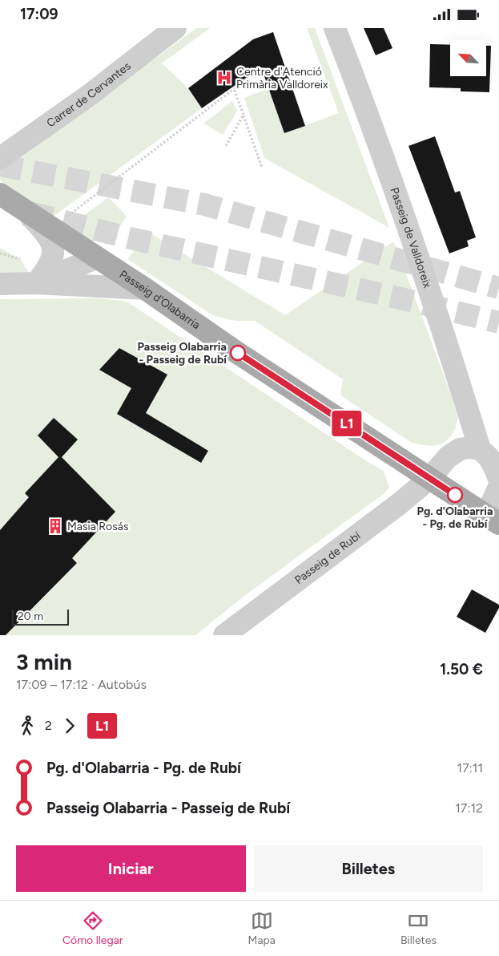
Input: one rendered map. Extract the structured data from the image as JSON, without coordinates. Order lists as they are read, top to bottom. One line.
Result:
{"streets":{"main road":["Passeig d'Olabarria"],"street":["Carrer de Cervantes","Passeig de Valldoreix","Passeig de Rubí"]},"crossings":[["Passeig de Valldoreix","Passeig de Rubí"],["Passeig d'Olabarria","Passeig de Rubí"]],"places":{"hospital":["Centre d'Atenció Primària Valldoreix"],"other":["Passeig Olabarria - Passeig de Rubí","Pg. d'Olabarria - Pg. de Rubí"],"building":["Masia Rosás"]},"lines":["bus line L1"],"scale_bar":"20 m","north":"top left","page":{"status":"17:09","on_map":"L1","scale":"20 m","heading":["3 min","17:09 – 17:12 · Autobús","1.50 €"],"legs":["2","L1"],"list":[{"name":"Pg. d'Olabarria - Pg. de Rubí","value":"17:11"},{"name":"Passeig Olabarria - Passeig de Rubí","value":"17:12"}],"buttons":["Iniciar","Billetes"],"tabs":["Cómo llegar","Mapa","Billetes"]}}
